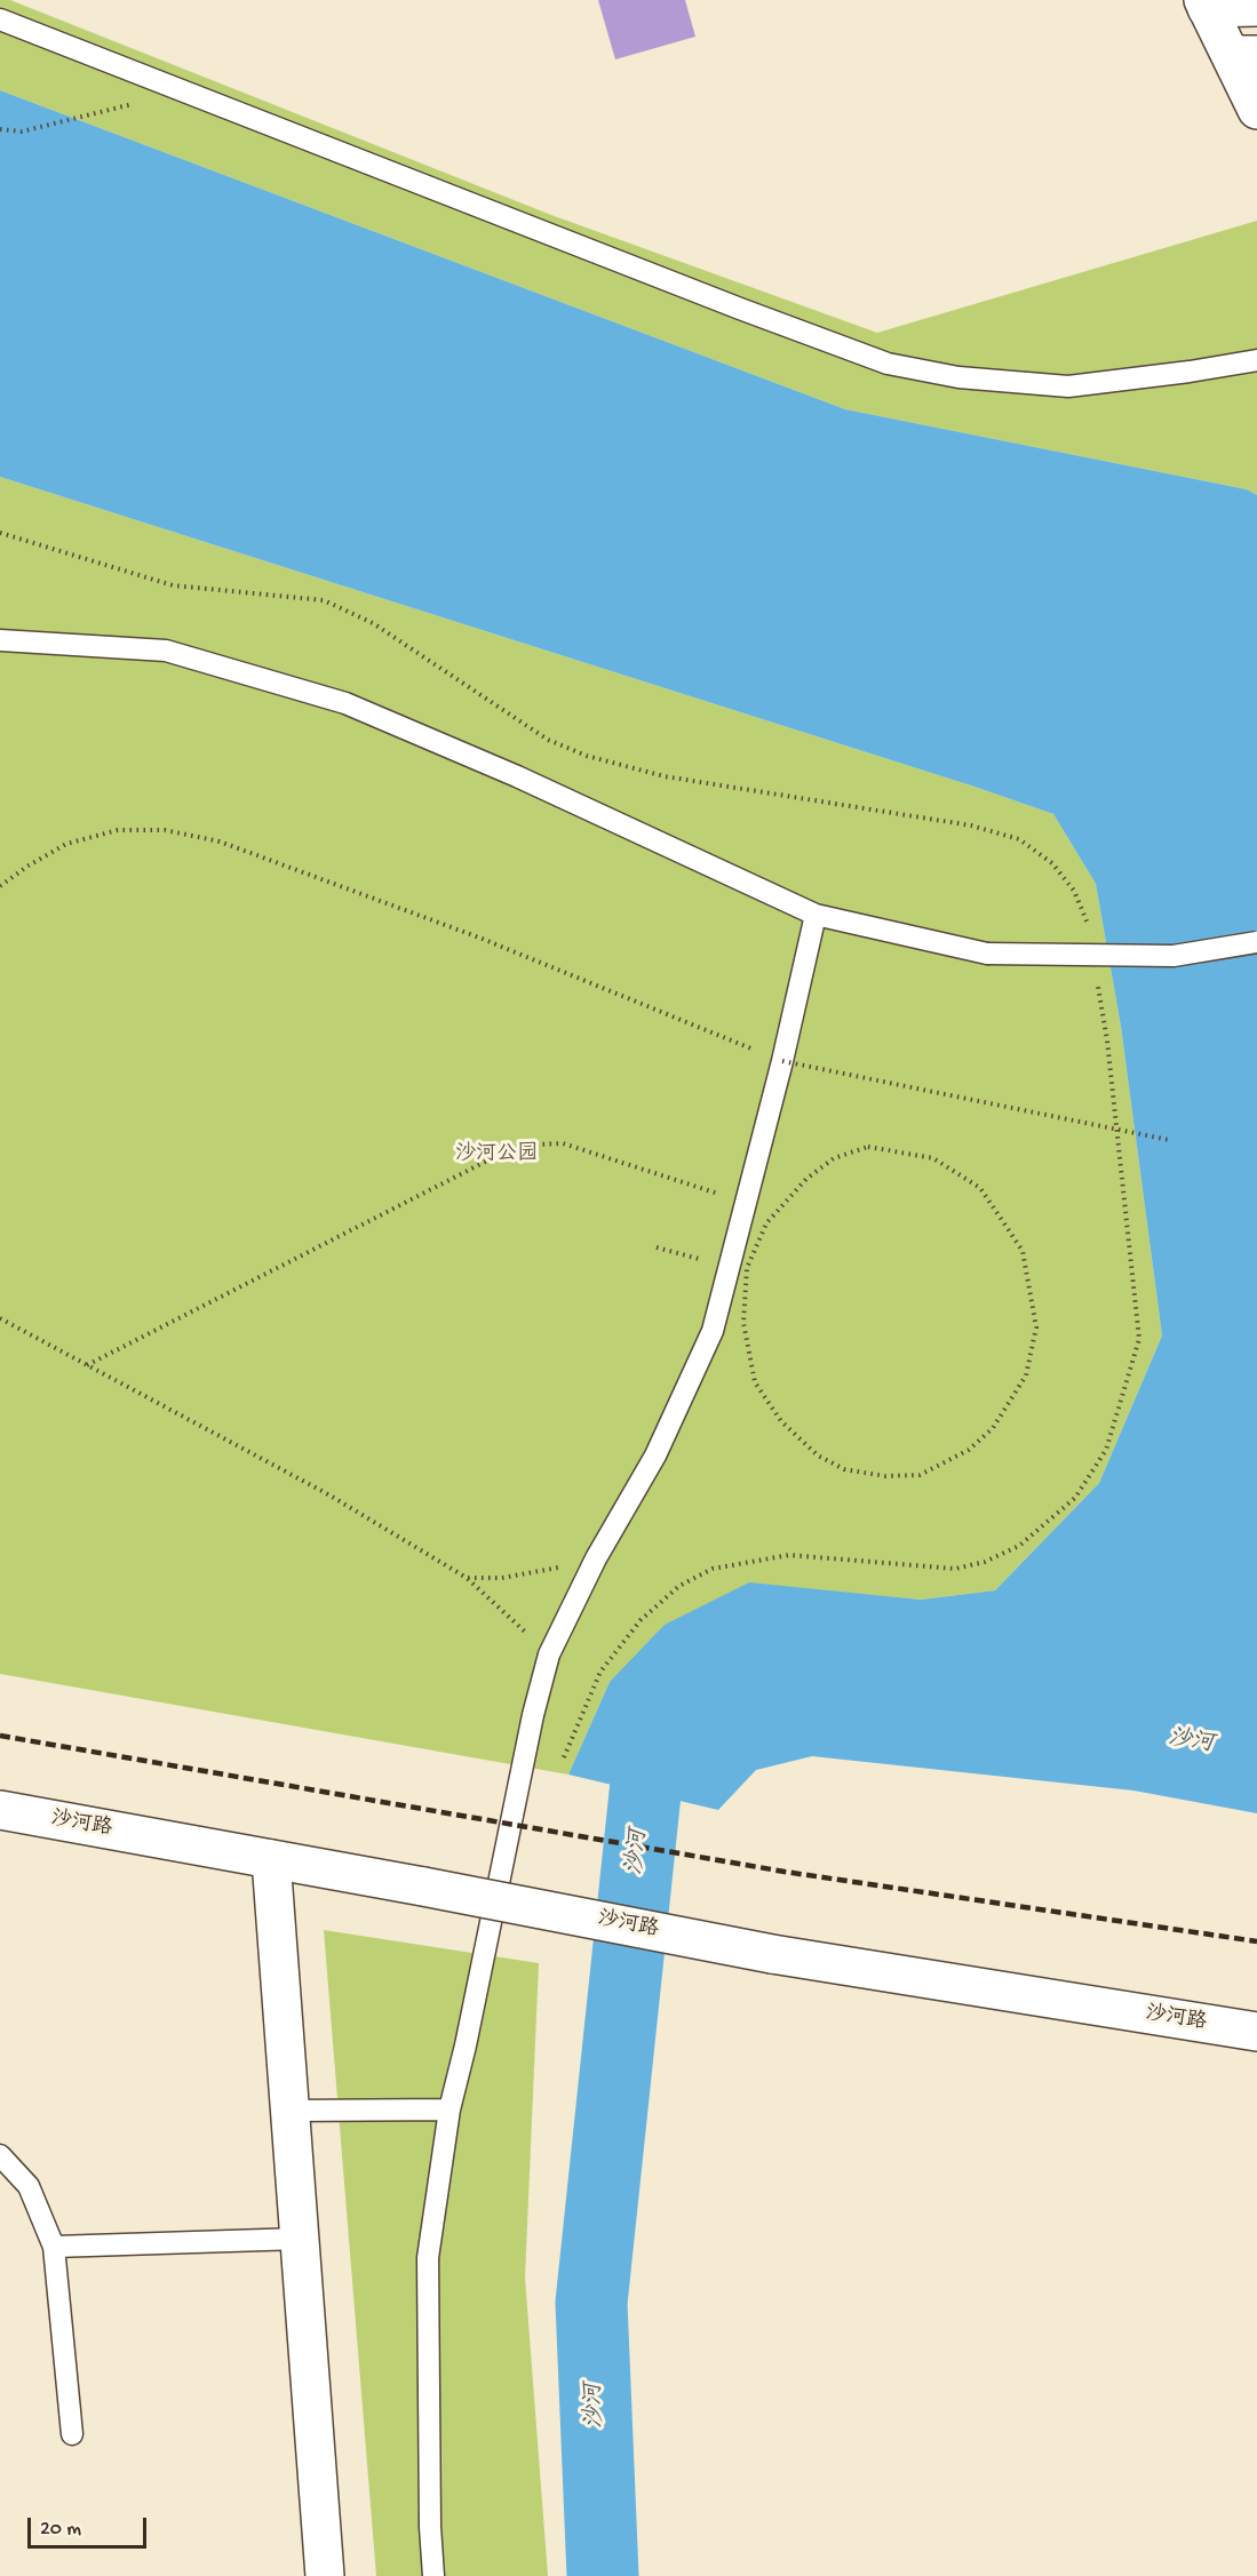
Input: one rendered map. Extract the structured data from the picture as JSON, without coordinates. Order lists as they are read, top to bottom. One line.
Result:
{"streets":{"main road":["沙河路"]},"water":["沙河"],"parks":["沙河公园"],"scale_bar":"20 m"}
